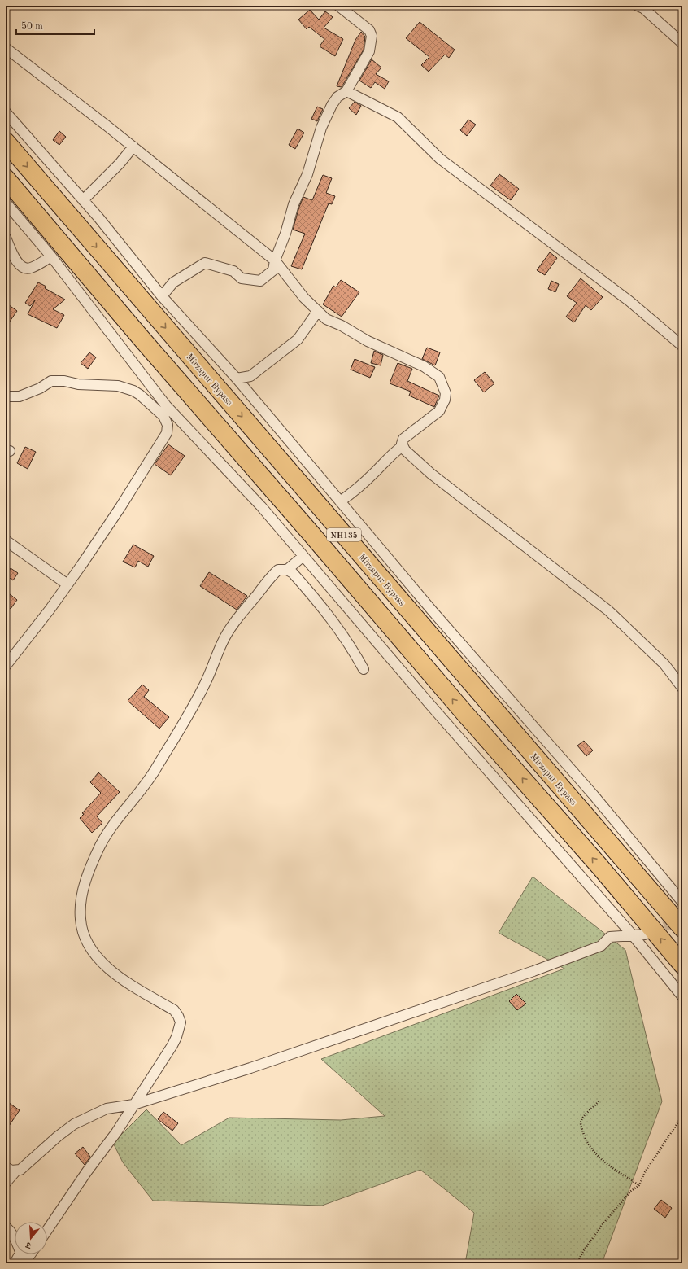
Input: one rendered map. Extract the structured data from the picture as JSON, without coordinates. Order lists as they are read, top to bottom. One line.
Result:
{"streets":{"highway":["Mirzapur Bypass","NH135"]},"scale_bar":"50 m","north":"bottom"}
